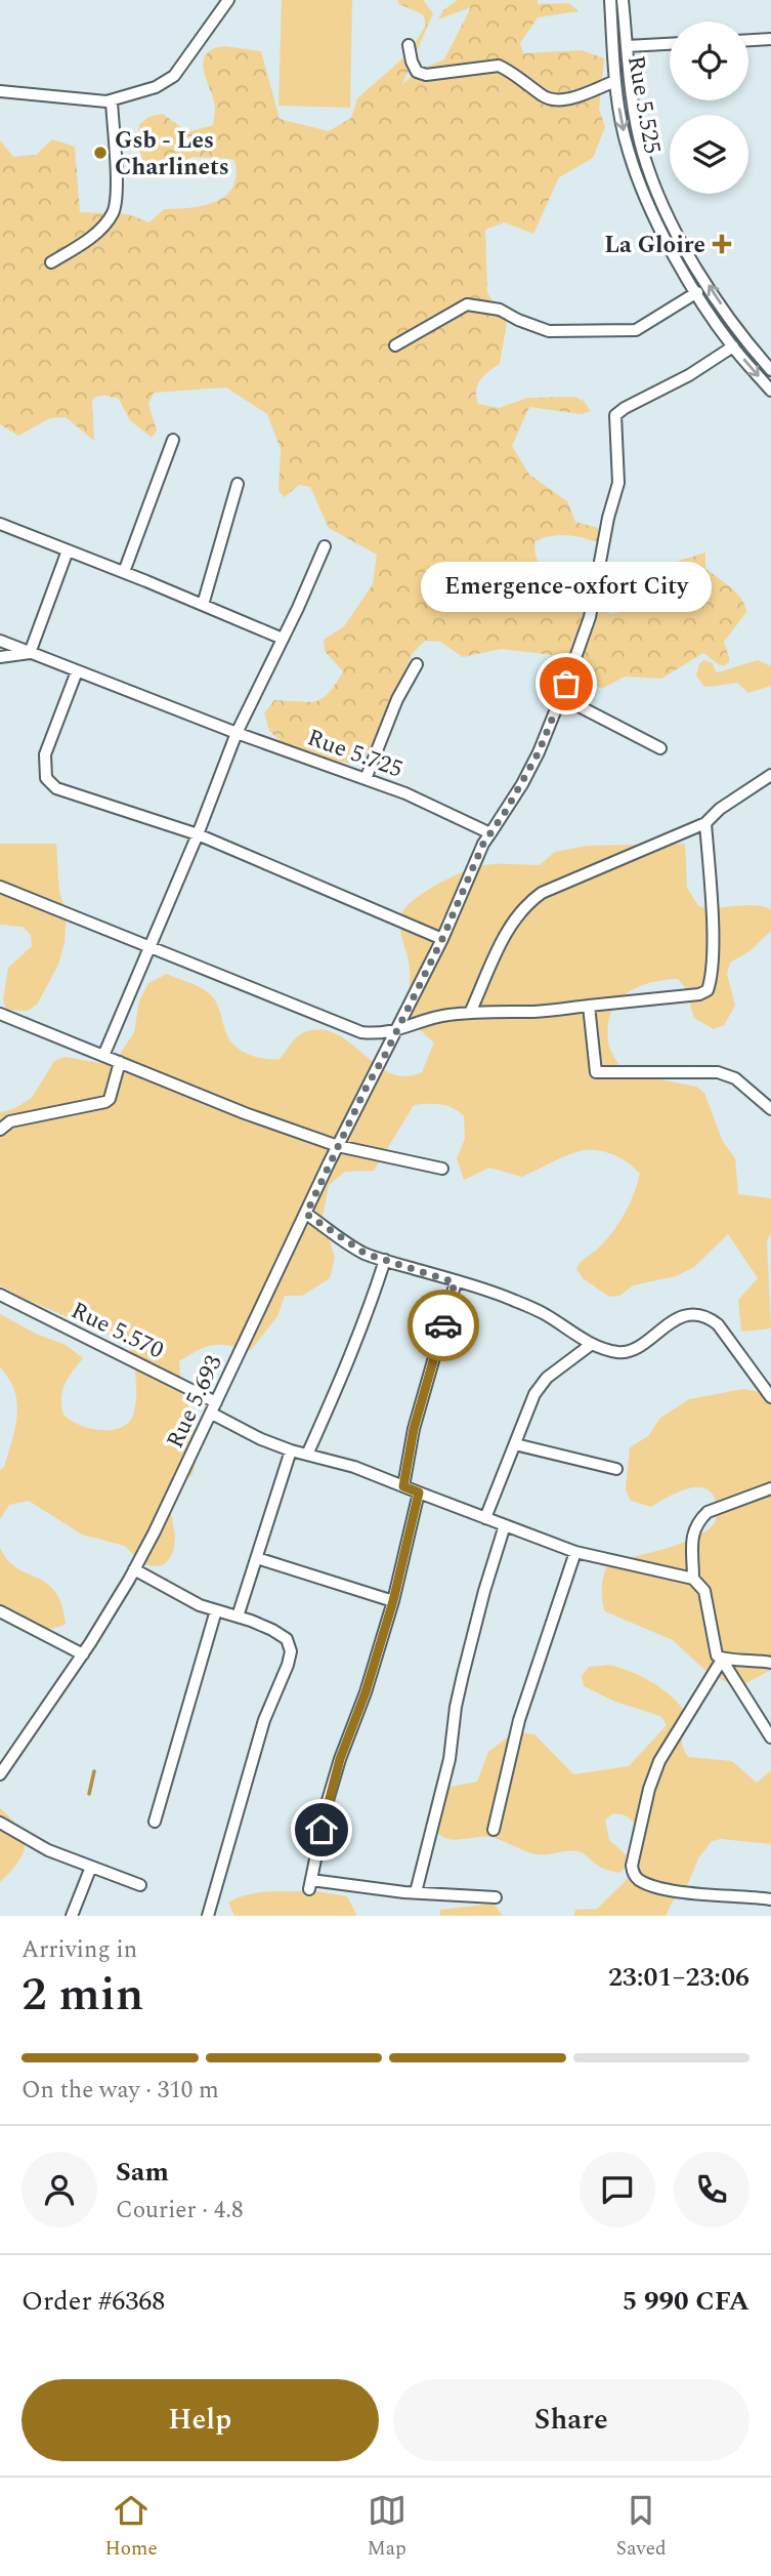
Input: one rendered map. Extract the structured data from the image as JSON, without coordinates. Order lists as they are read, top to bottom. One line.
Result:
{"streets":{"street":["Rue 5.525","Rue 5.725","Rue 5.570","Rue 5.693"]},"crossings":[["Rue 5.570","Rue 5.693"]],"places":{"other":["Gsb - Les Charlinets","Emergence-oxfort City"],"health":["La Gloire"]},"page":{"bubble":"Emergence-oxfort City","heading":["2 min","Arriving in","23:01–23:06"],"panel":["Sam","Courier · 4.8","Order #6368","5 990 CFA"],"bar":"On the way · 310 m","buttons":["Help","Share"],"tabs":["Home","Map","Saved"]}}
